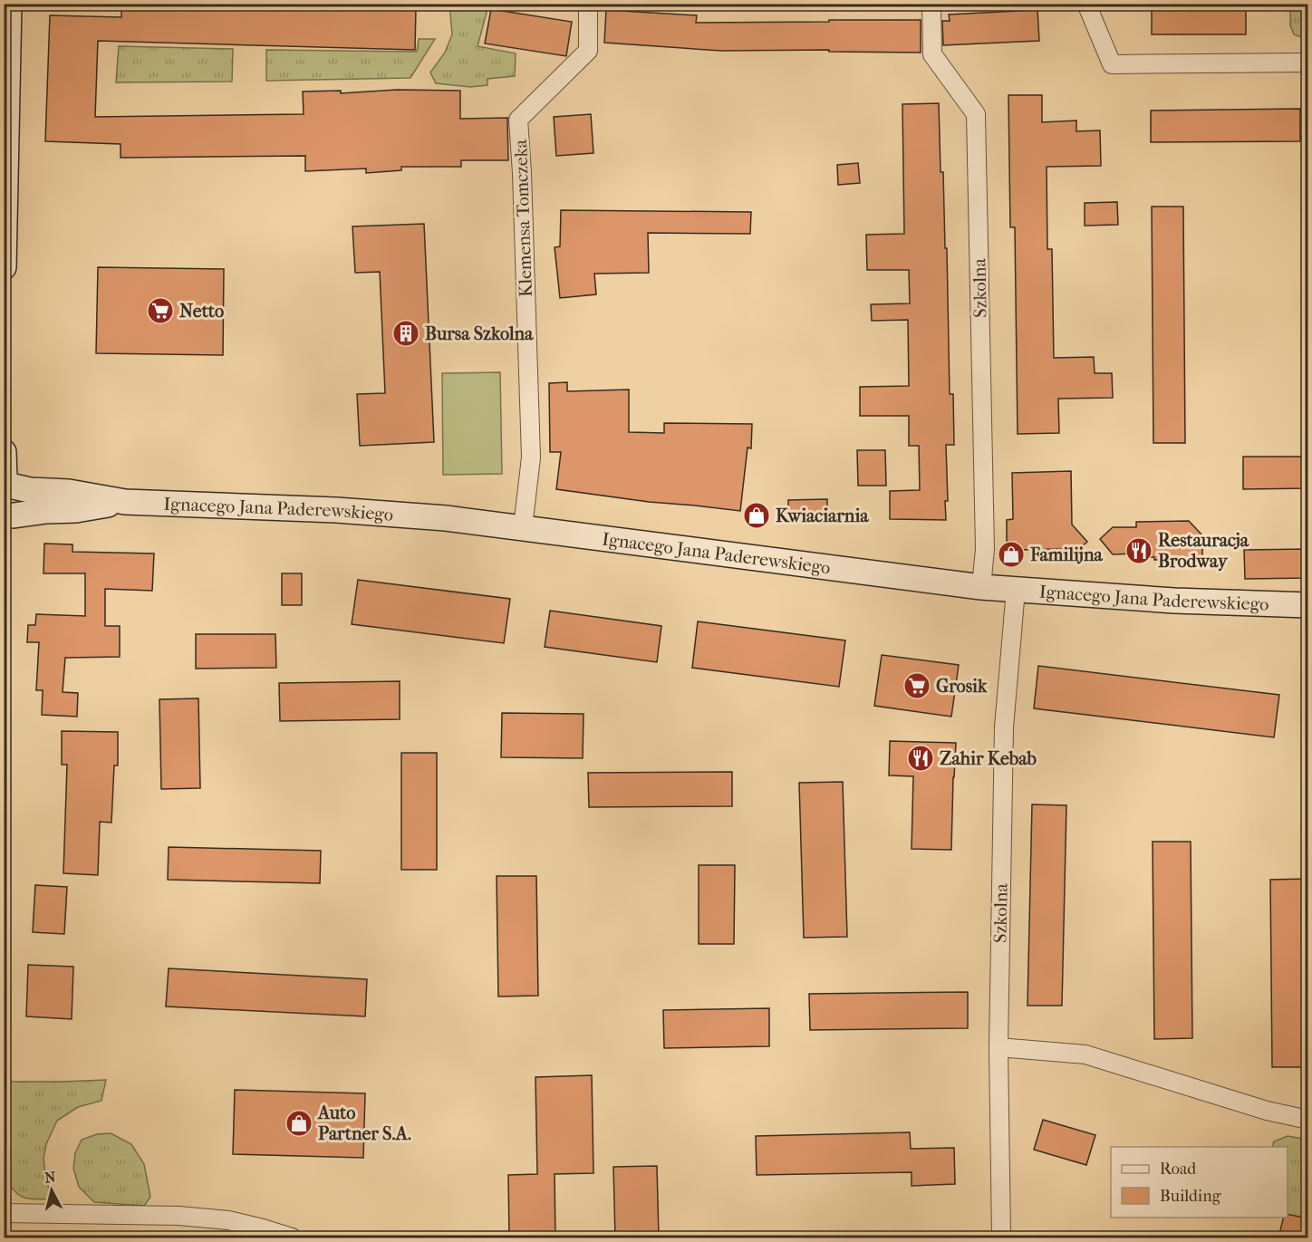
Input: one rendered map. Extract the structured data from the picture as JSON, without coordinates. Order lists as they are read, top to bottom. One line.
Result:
{"streets":{"street":["Klemensa Tomczeka","Szkolna","Ignacego Jana Paderewskiego"]},"crossings":[["Klemensa Tomczeka","Ignacego Jana Paderewskiego"],["Szkolna","Ignacego Jana Paderewskiego"]],"places":{"supermarket":["Netto","Grosik"],"building":["Bursa Szkolna"],"shop":["Kwiaciarnia","Familijna","Auto Partner S.A."],"restaurant":["Restauracja Brodway","Zahir Kebab"]},"legend":["Road","Building"],"north":"top"}
